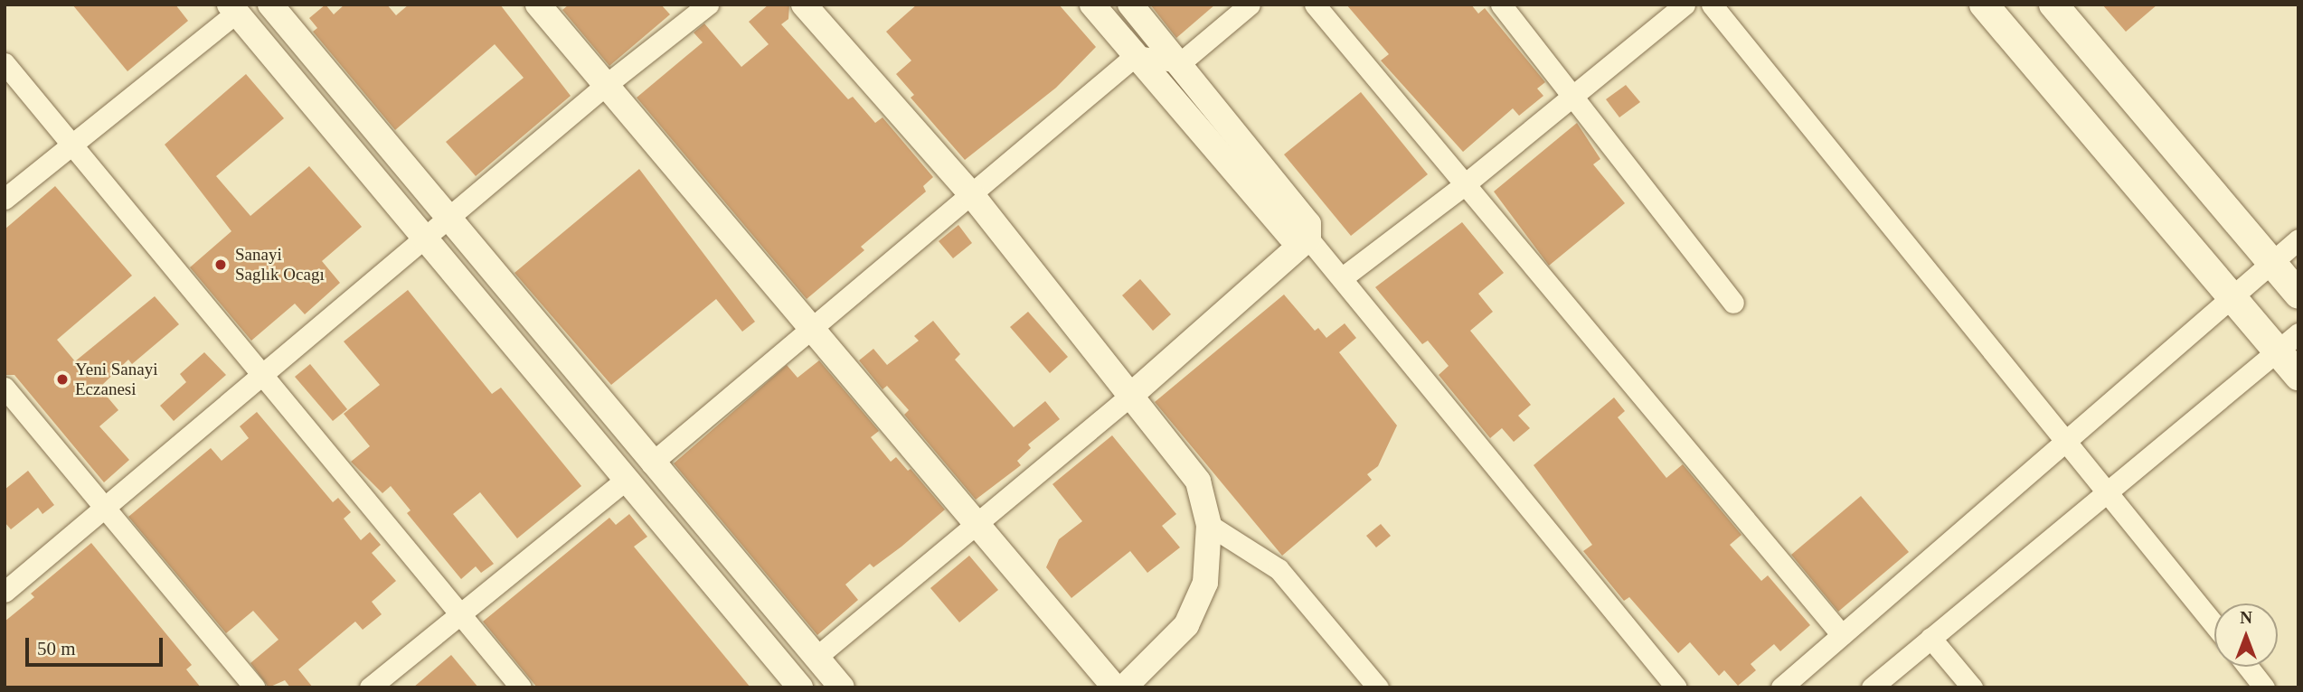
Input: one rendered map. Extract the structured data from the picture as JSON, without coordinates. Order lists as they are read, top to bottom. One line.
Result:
{"places":["Sanayi Saglık Ocagı","Yeni Sanayi Eczanesi"],"scale_bar":"50 m","north":"top"}
